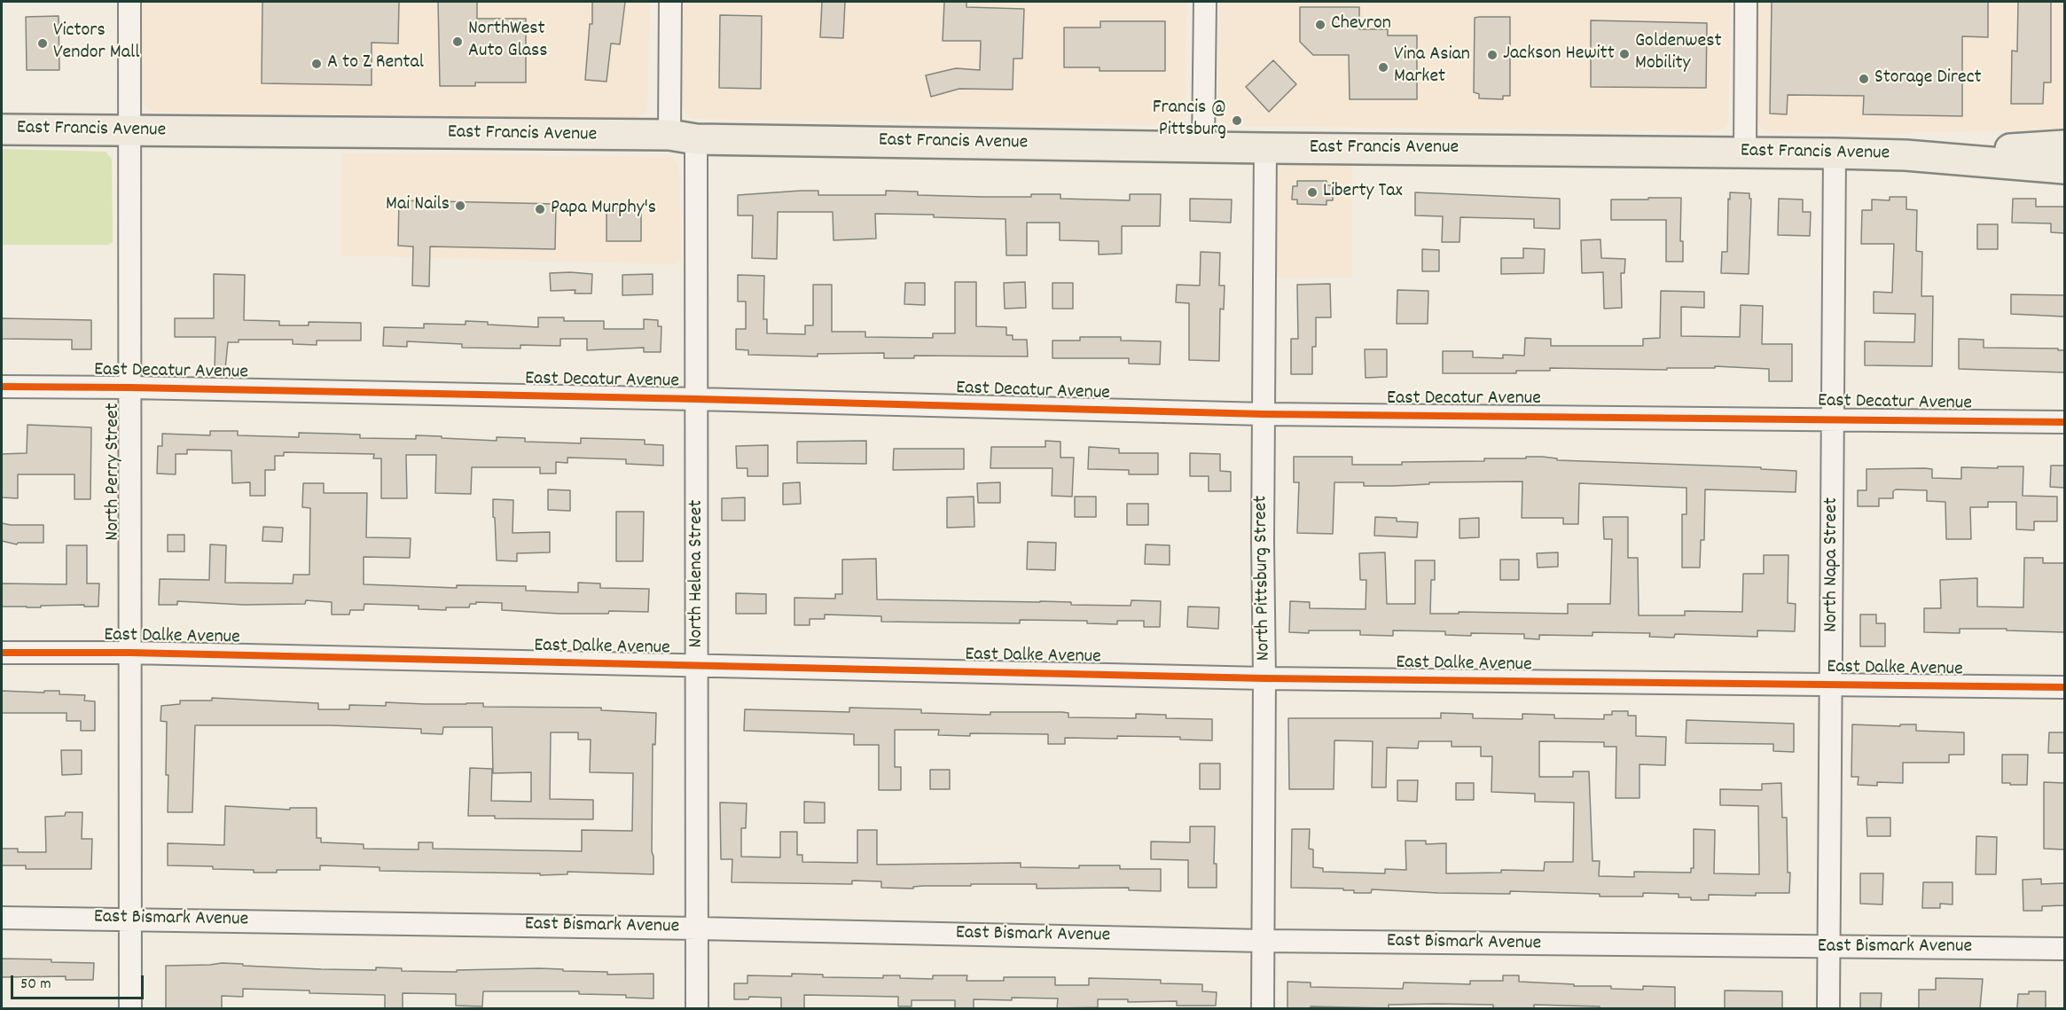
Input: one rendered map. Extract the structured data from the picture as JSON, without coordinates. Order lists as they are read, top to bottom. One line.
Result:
{"streets":{"main road":["East Francis Avenue"],"street":["East Decatur Avenue","North Perry Street","North Napa Street","North Helena Street","North Pittsburg Street","East Dalke Avenue","East Bismark Avenue"]},"crossings":[["East Francis Avenue","North Perry Street"],["East Francis Avenue","North Napa Street"],["East Francis Avenue","North Helena Street"],["East Francis Avenue","North Pittsburg Street"],["East Decatur Avenue","North Perry Street"],["East Decatur Avenue","North Napa Street"],["East Decatur Avenue","North Helena Street"],["East Decatur Avenue","North Pittsburg Street"],["North Perry Street","East Dalke Avenue"],["North Perry Street","East Bismark Avenue"],["North Napa Street","East Dalke Avenue"],["North Napa Street","East Bismark Avenue"],["North Helena Street","East Dalke Avenue"],["North Helena Street","East Bismark Avenue"],["North Pittsburg Street","East Dalke Avenue"],["North Pittsburg Street","East Bismark Avenue"]],"places":["Chevron","NorthWest Auto Glass","Victors Vendor Mall","Goldenwest Mobility","Jackson Hewitt","A to Z Rental","Vina Asian Market","Storage Direct","Francis @ Pittsburg","Liberty Tax","Mai Nails","Papa Murphy's"],"scale_bar":"50 m"}
